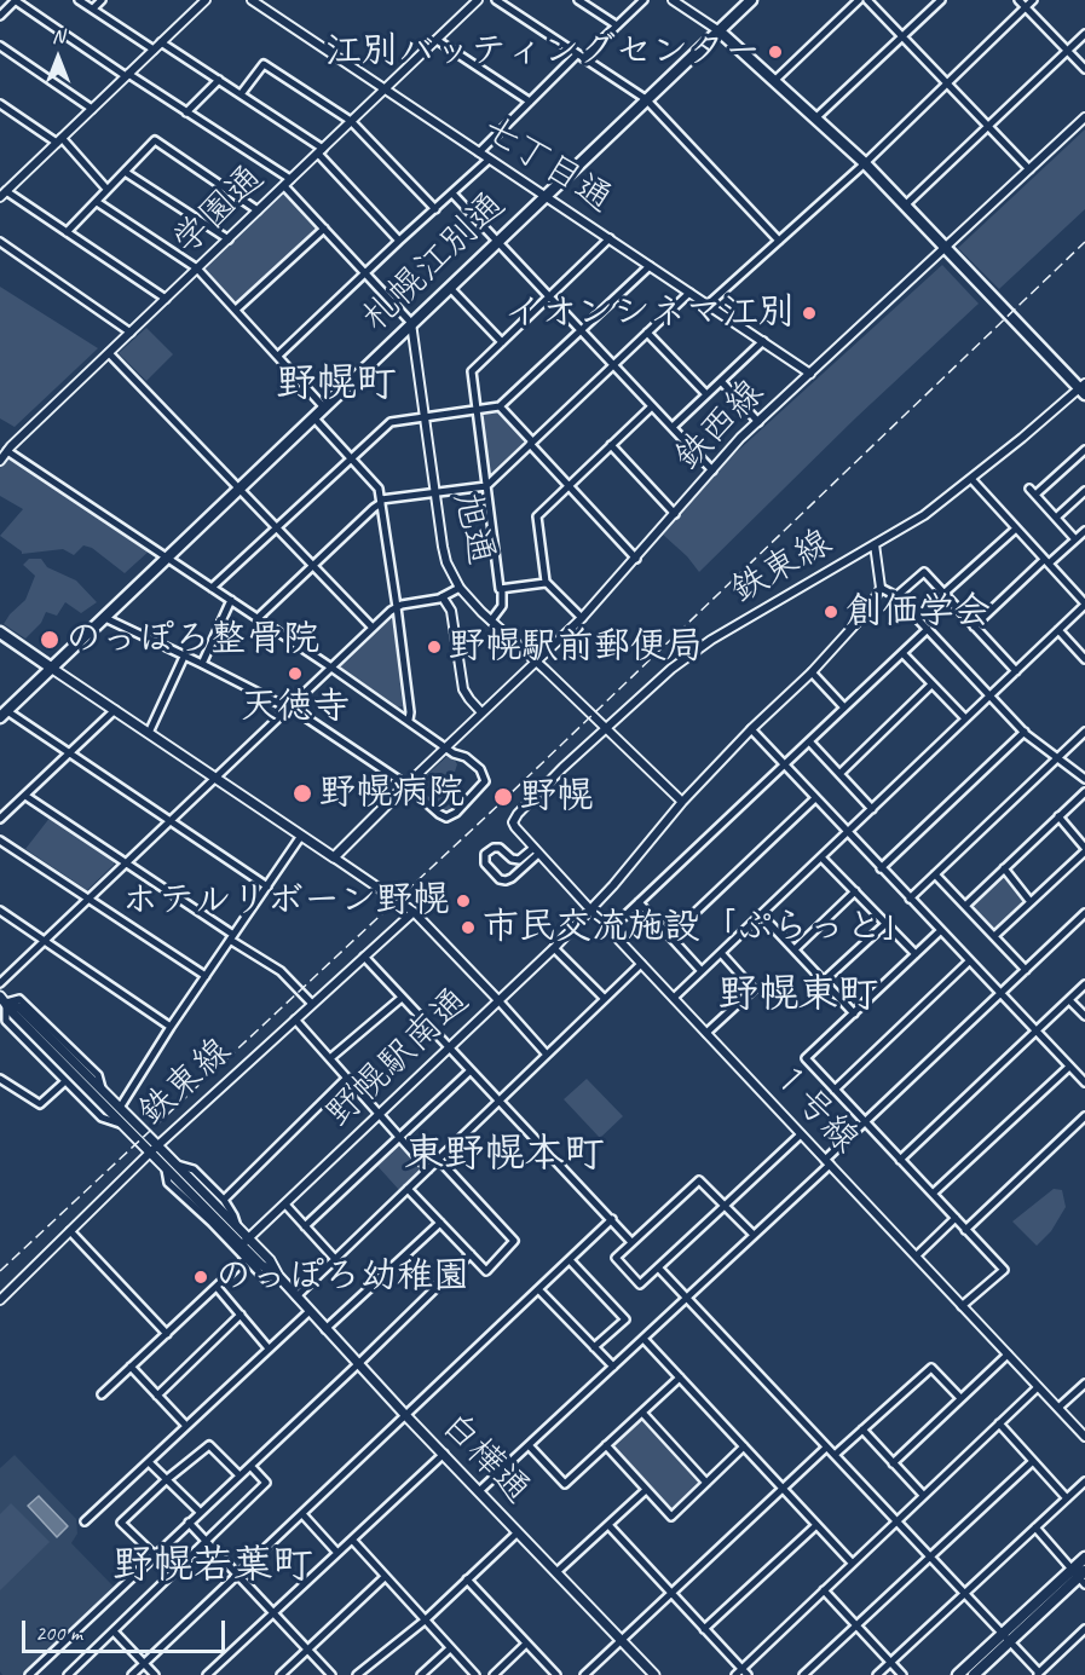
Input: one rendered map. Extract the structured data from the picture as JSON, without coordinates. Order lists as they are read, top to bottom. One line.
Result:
{"streets":{"main road":["札幌江別通","白樺通"],"street":["七丁目通","学園通","鉄西線","旭通","鉄東線","野幌駅南通","１号線"]},"crossings":[["七丁目通","学園通"],["七丁目通","札幌江別通"],["七丁目通","鉄西線"],["札幌江別通","旭通"],["鉄西線","旭通"],["旭通","鉄東線"],["旭通","野幌駅南通"],["鉄東線","１号線"],["鉄東線","白樺通"],["野幌駅南通","１号線"],["野幌駅南通","白樺通"]],"districts":["野幌町","野幌東町","東野幌本町","野幌若葉町"],"places":["江別バッティングセンター","イオンシネマ江別","創価学会","のっぽろ整骨院","野幌駅前郵便局","天徳寺","野幌病院","野幌","ホテルリボーン野幌","市民交流施設「ぷらっと」","のっぽろ幼稚園"],"scale_bar":"200 m","north":"top"}
